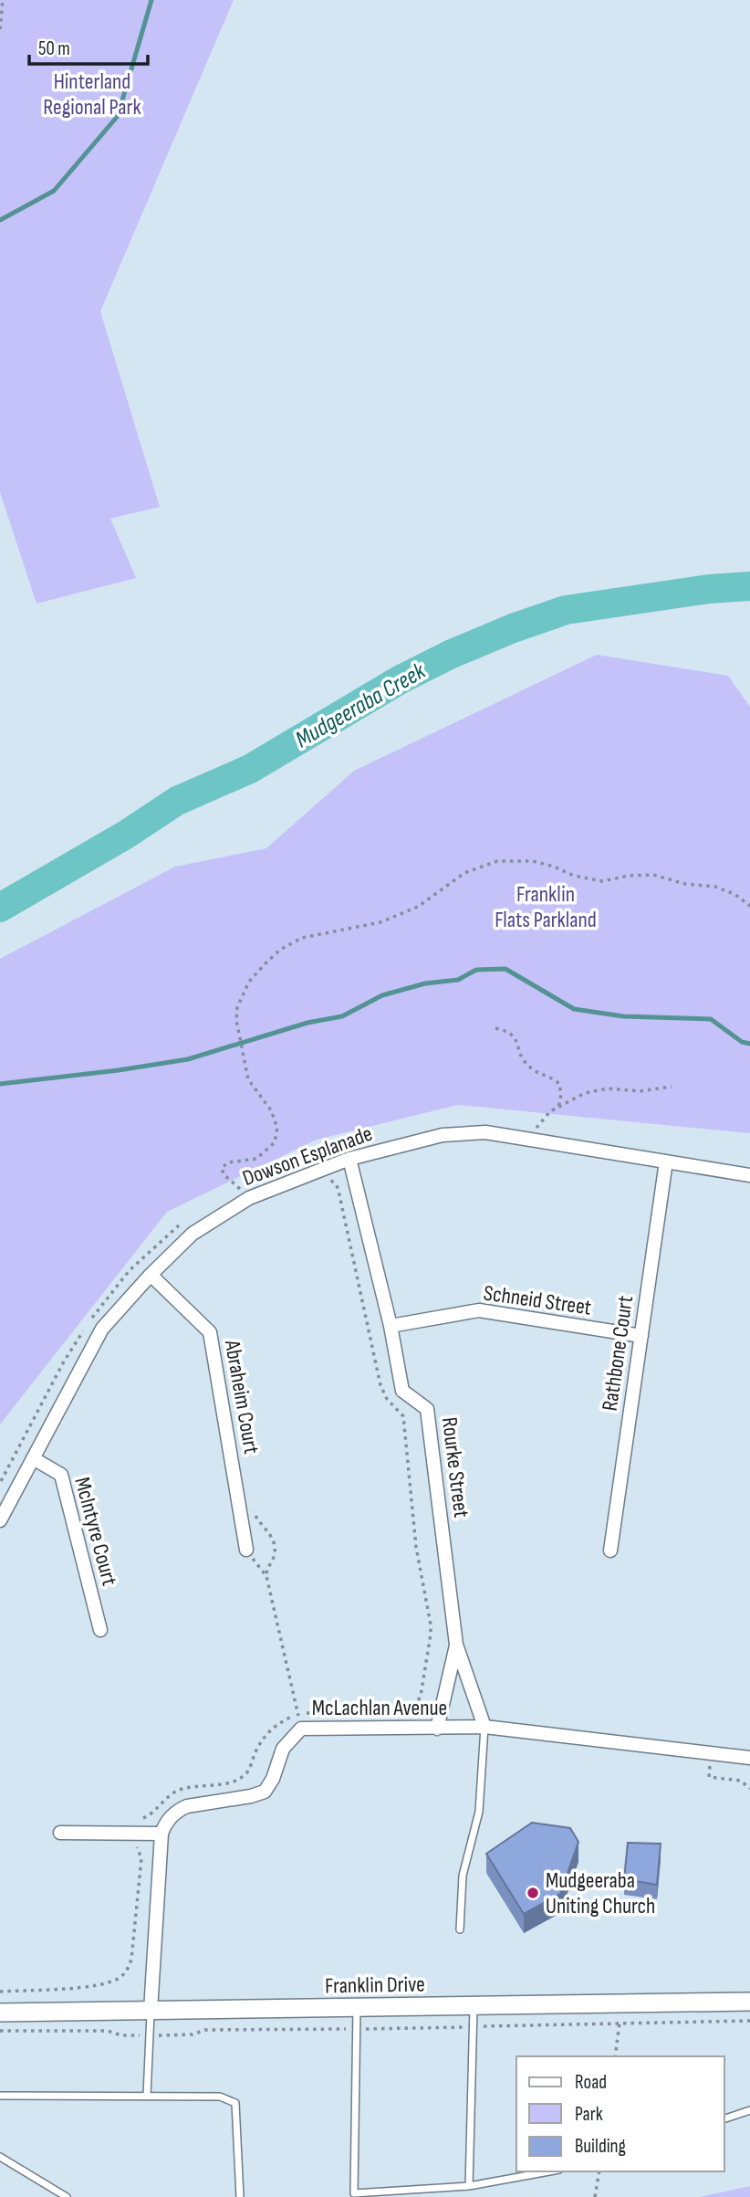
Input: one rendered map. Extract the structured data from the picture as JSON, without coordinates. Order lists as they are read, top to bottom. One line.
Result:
{"streets":{"main road":["Franklin Drive"],"street":["Dowson Esplanade","Schneid Street","Rathbone Court","Abraheim Court","Rourke Street","McIntyre Court","McLachlan Avenue"]},"crossings":[["Dowson Esplanade","Rathbone Court"],["Dowson Esplanade","Abraheim Court"],["Dowson Esplanade","Rourke Street"],["Dowson Esplanade","McIntyre Court"],["Schneid Street","Rathbone Court"],["Schneid Street","Rourke Street"],["Rourke Street","McLachlan Avenue"]],"water":["Mudgeeraba Creek"],"parks":["Hinterland Regional Park","Franklin Flats Parkland"],"places":["Mudgeeraba Uniting Church"],"legend":["Road","Park","Building"],"scale_bar":"50 m"}
